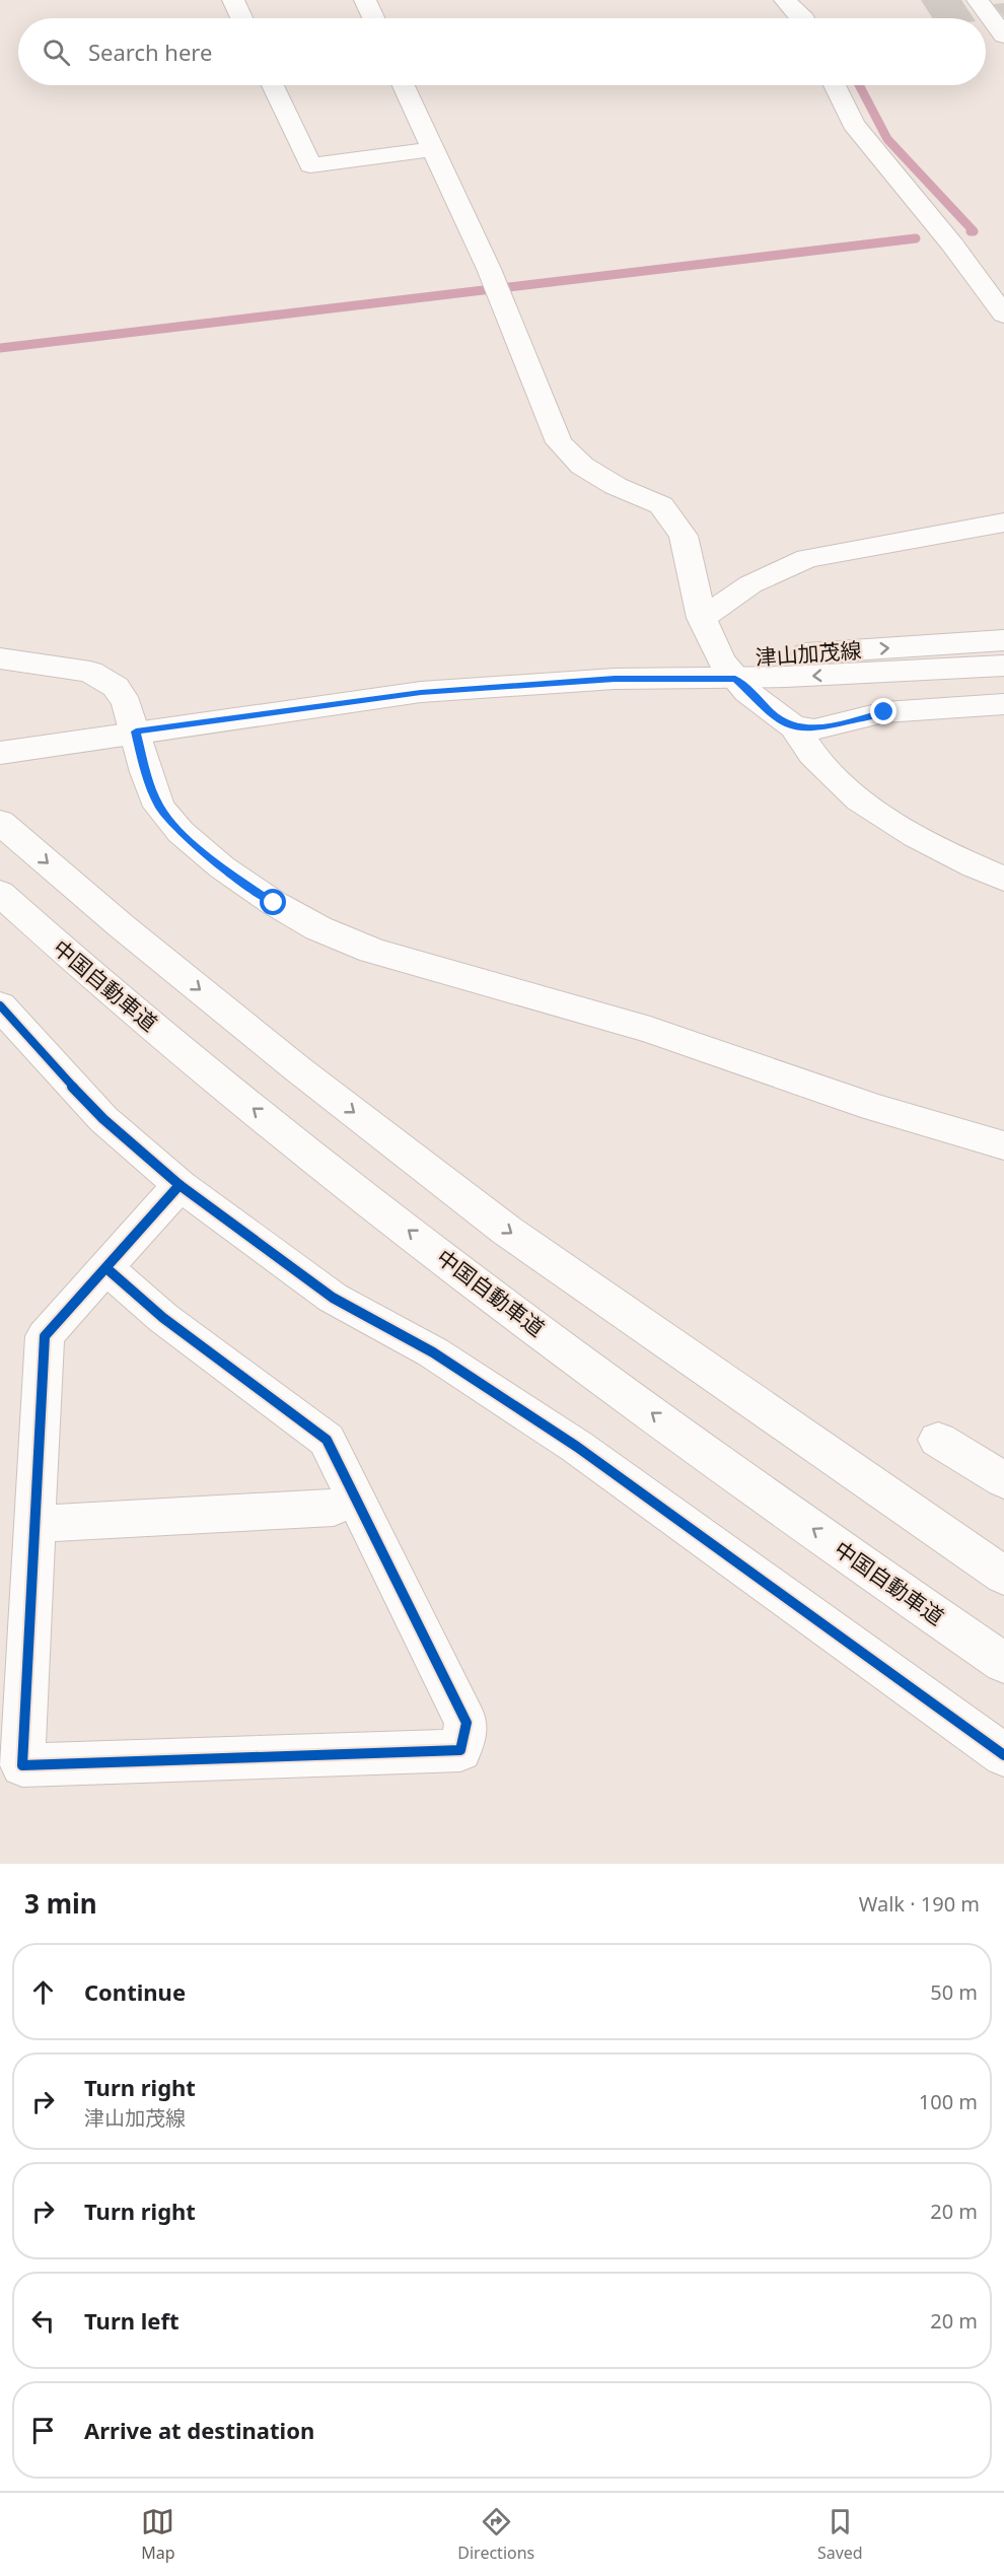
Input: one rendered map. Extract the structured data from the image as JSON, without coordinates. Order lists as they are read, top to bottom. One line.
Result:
{"streets":{"main road":["津山加茂線","中国自動車道"]},"page":{"search":"Search here","heading":["3 min","Walk · 190 m"],"list":[["Continue","50 m"],["Turn right","津山加茂線","100 m"],["Turn right","20 m"],["Turn left","20 m"],"Arrive at destination"],"nav":["Map","Directions","Saved"]}}
